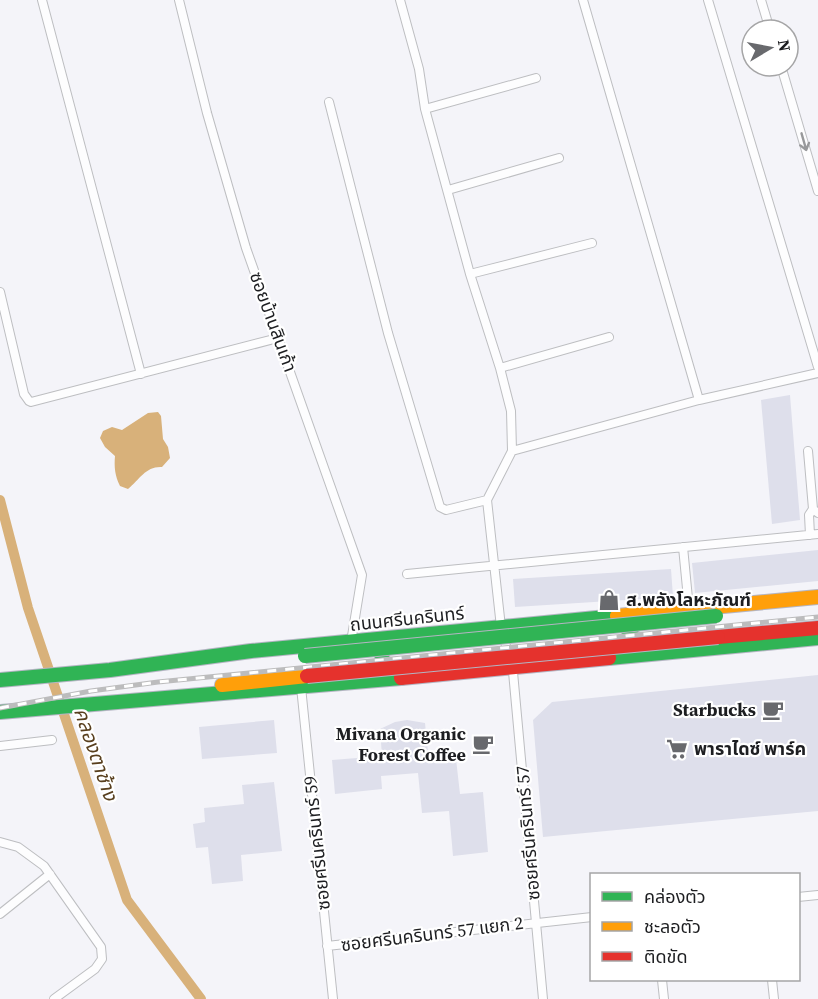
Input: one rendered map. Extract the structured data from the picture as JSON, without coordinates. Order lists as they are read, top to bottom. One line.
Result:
{"streets":{"main road":["ถนนศรีนครินทร์"],"street":["ซอยบ้านสินเก้า","ซอยศรีนครินทร์ 57","ซอยศรีนครินทร์ 59","ซอยศรีนครินทร์ 57 แยก 2"]},"crossings":[["ซอยบ้านสินเก้า","ถนนศรีนครินทร์"],["ถนนศรีนครินทร์","ซอยศรีนครินทร์ 57"],["ซอยศรีนครินทร์ 57","ซอยศรีนครินทร์ 57 แยก 2"],["ซอยศรีนครินทร์ 59","ซอยศรีนครินทร์ 57 แยก 2"]],"water":["คลองตาช้าง"],"places":{"shop":["ส.พลังโลหะภัณฑ์"],"cafe":["Starbucks","Mivana Organic Forest Coffee"],"supermarket":["พาราไดซ์ พาร์ค"]},"legend":["คล่องตัว","ชะลอตัว","ติดขัด"],"north":"right"}
